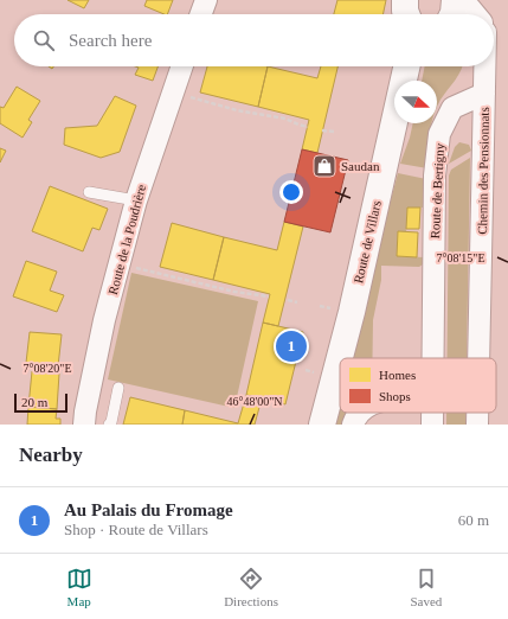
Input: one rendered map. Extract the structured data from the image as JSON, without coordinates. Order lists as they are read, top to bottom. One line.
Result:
{"streets":{"main road":["Route de Villars"],"street":["Chemin des Pensionnats","Route de Bertigny","Route de la Poudrière"]},"crossings":[["Chemin des Pensionnats","Route de Bertigny"]],"places":{"shop":["Saudan"]},"legend":["Homes","Shops"],"scale_bar":"20 m","north":"right","page":{"search":"Search here","pins":"1","scale":"20 m","heading":"Nearby","list":[{"mark":"1","name":"Au Palais du Fromage","note":"Shop · Route de Villars","value":"60 m"}],"nav":["Map","Directions","Saved"]},"coordinates":["7°08'15\"E","7°08'20\"E","46°48'00\"N"]}
